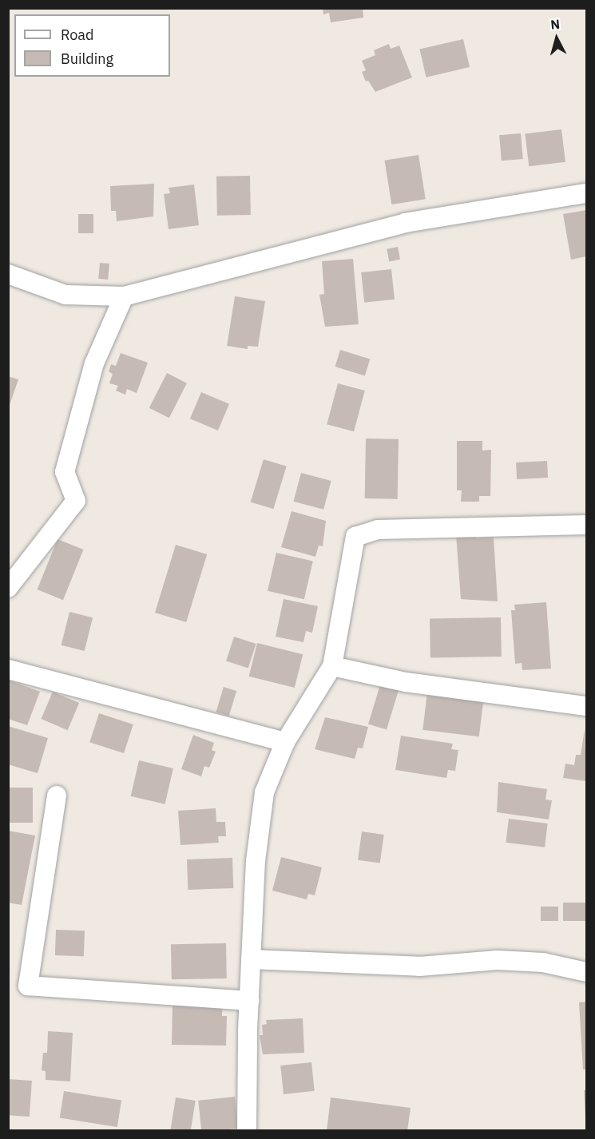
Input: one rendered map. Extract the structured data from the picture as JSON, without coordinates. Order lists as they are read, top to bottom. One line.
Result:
{"legend":["Road","Building"],"north":"top"}
